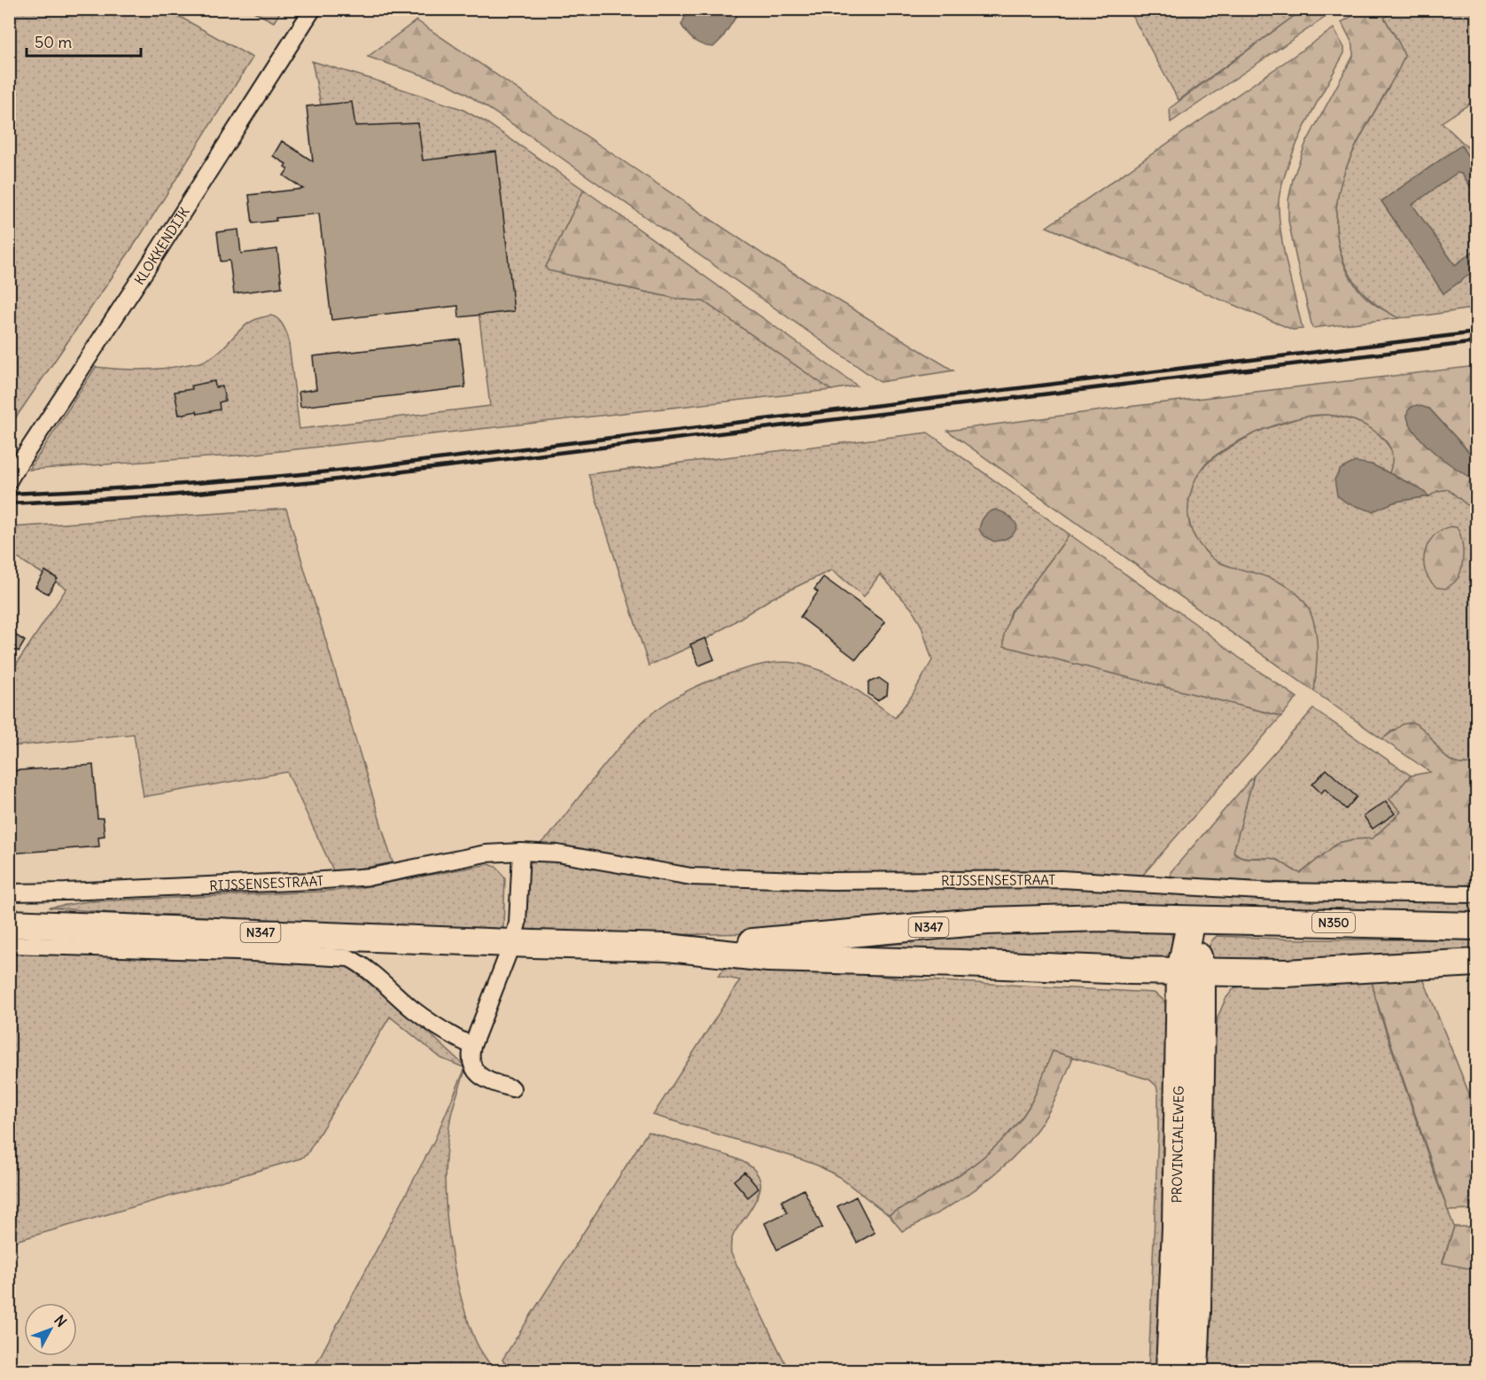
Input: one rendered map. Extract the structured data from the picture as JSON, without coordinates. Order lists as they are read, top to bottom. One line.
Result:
{"streets":{"main road":["N350","N347","PROVINCIALEWEG"],"street":["KLOKKENDIJK","RIJSSENSESTRAAT"]},"crossings":[["N350","N347"],["N347","PROVINCIALEWEG"]],"scale_bar":"50 m","north":"top right"}
